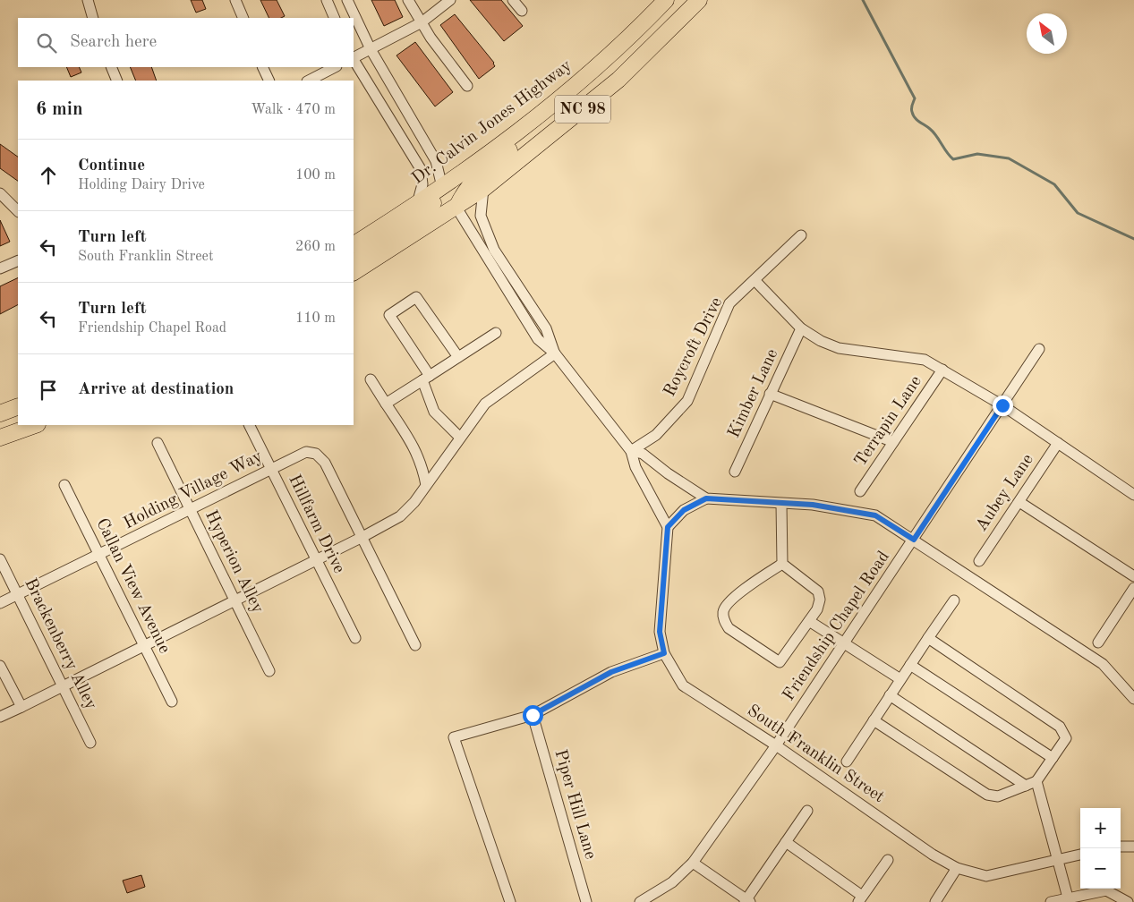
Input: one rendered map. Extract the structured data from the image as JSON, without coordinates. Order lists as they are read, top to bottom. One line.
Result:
{"streets":{"highway":["NC 98","Dr. Calvin Jones Highway"],"street":["Roycroft Drive","Kimber Lane","Terrapin Lane","Holding Village Way","Aubey Lane","Hillfarm Drive","Hyperion Alley","Callan View Avenue","Friendship Chapel Road","Brackenberry Alley","South Franklin Street","Piper Hill Lane"]},"crossings":[["Holding Village Way","Hillfarm Drive"],["Holding Village Way","Hyperion Alley"],["Holding Village Way","Callan View Avenue"],["Holding Village Way","Brackenberry Alley"],["Friendship Chapel Road","South Franklin Street"]],"north":"top left","page":{"search":"Search here","heading":["6 min","Walk · 470 m"],"list":[["Continue","Holding Dairy Drive","100 m"],["Turn left","South Franklin Street","260 m"],["Turn left","Friendship Chapel Road","110 m"],"Arrive at destination"],"map_buttons":["+","−"]}}
